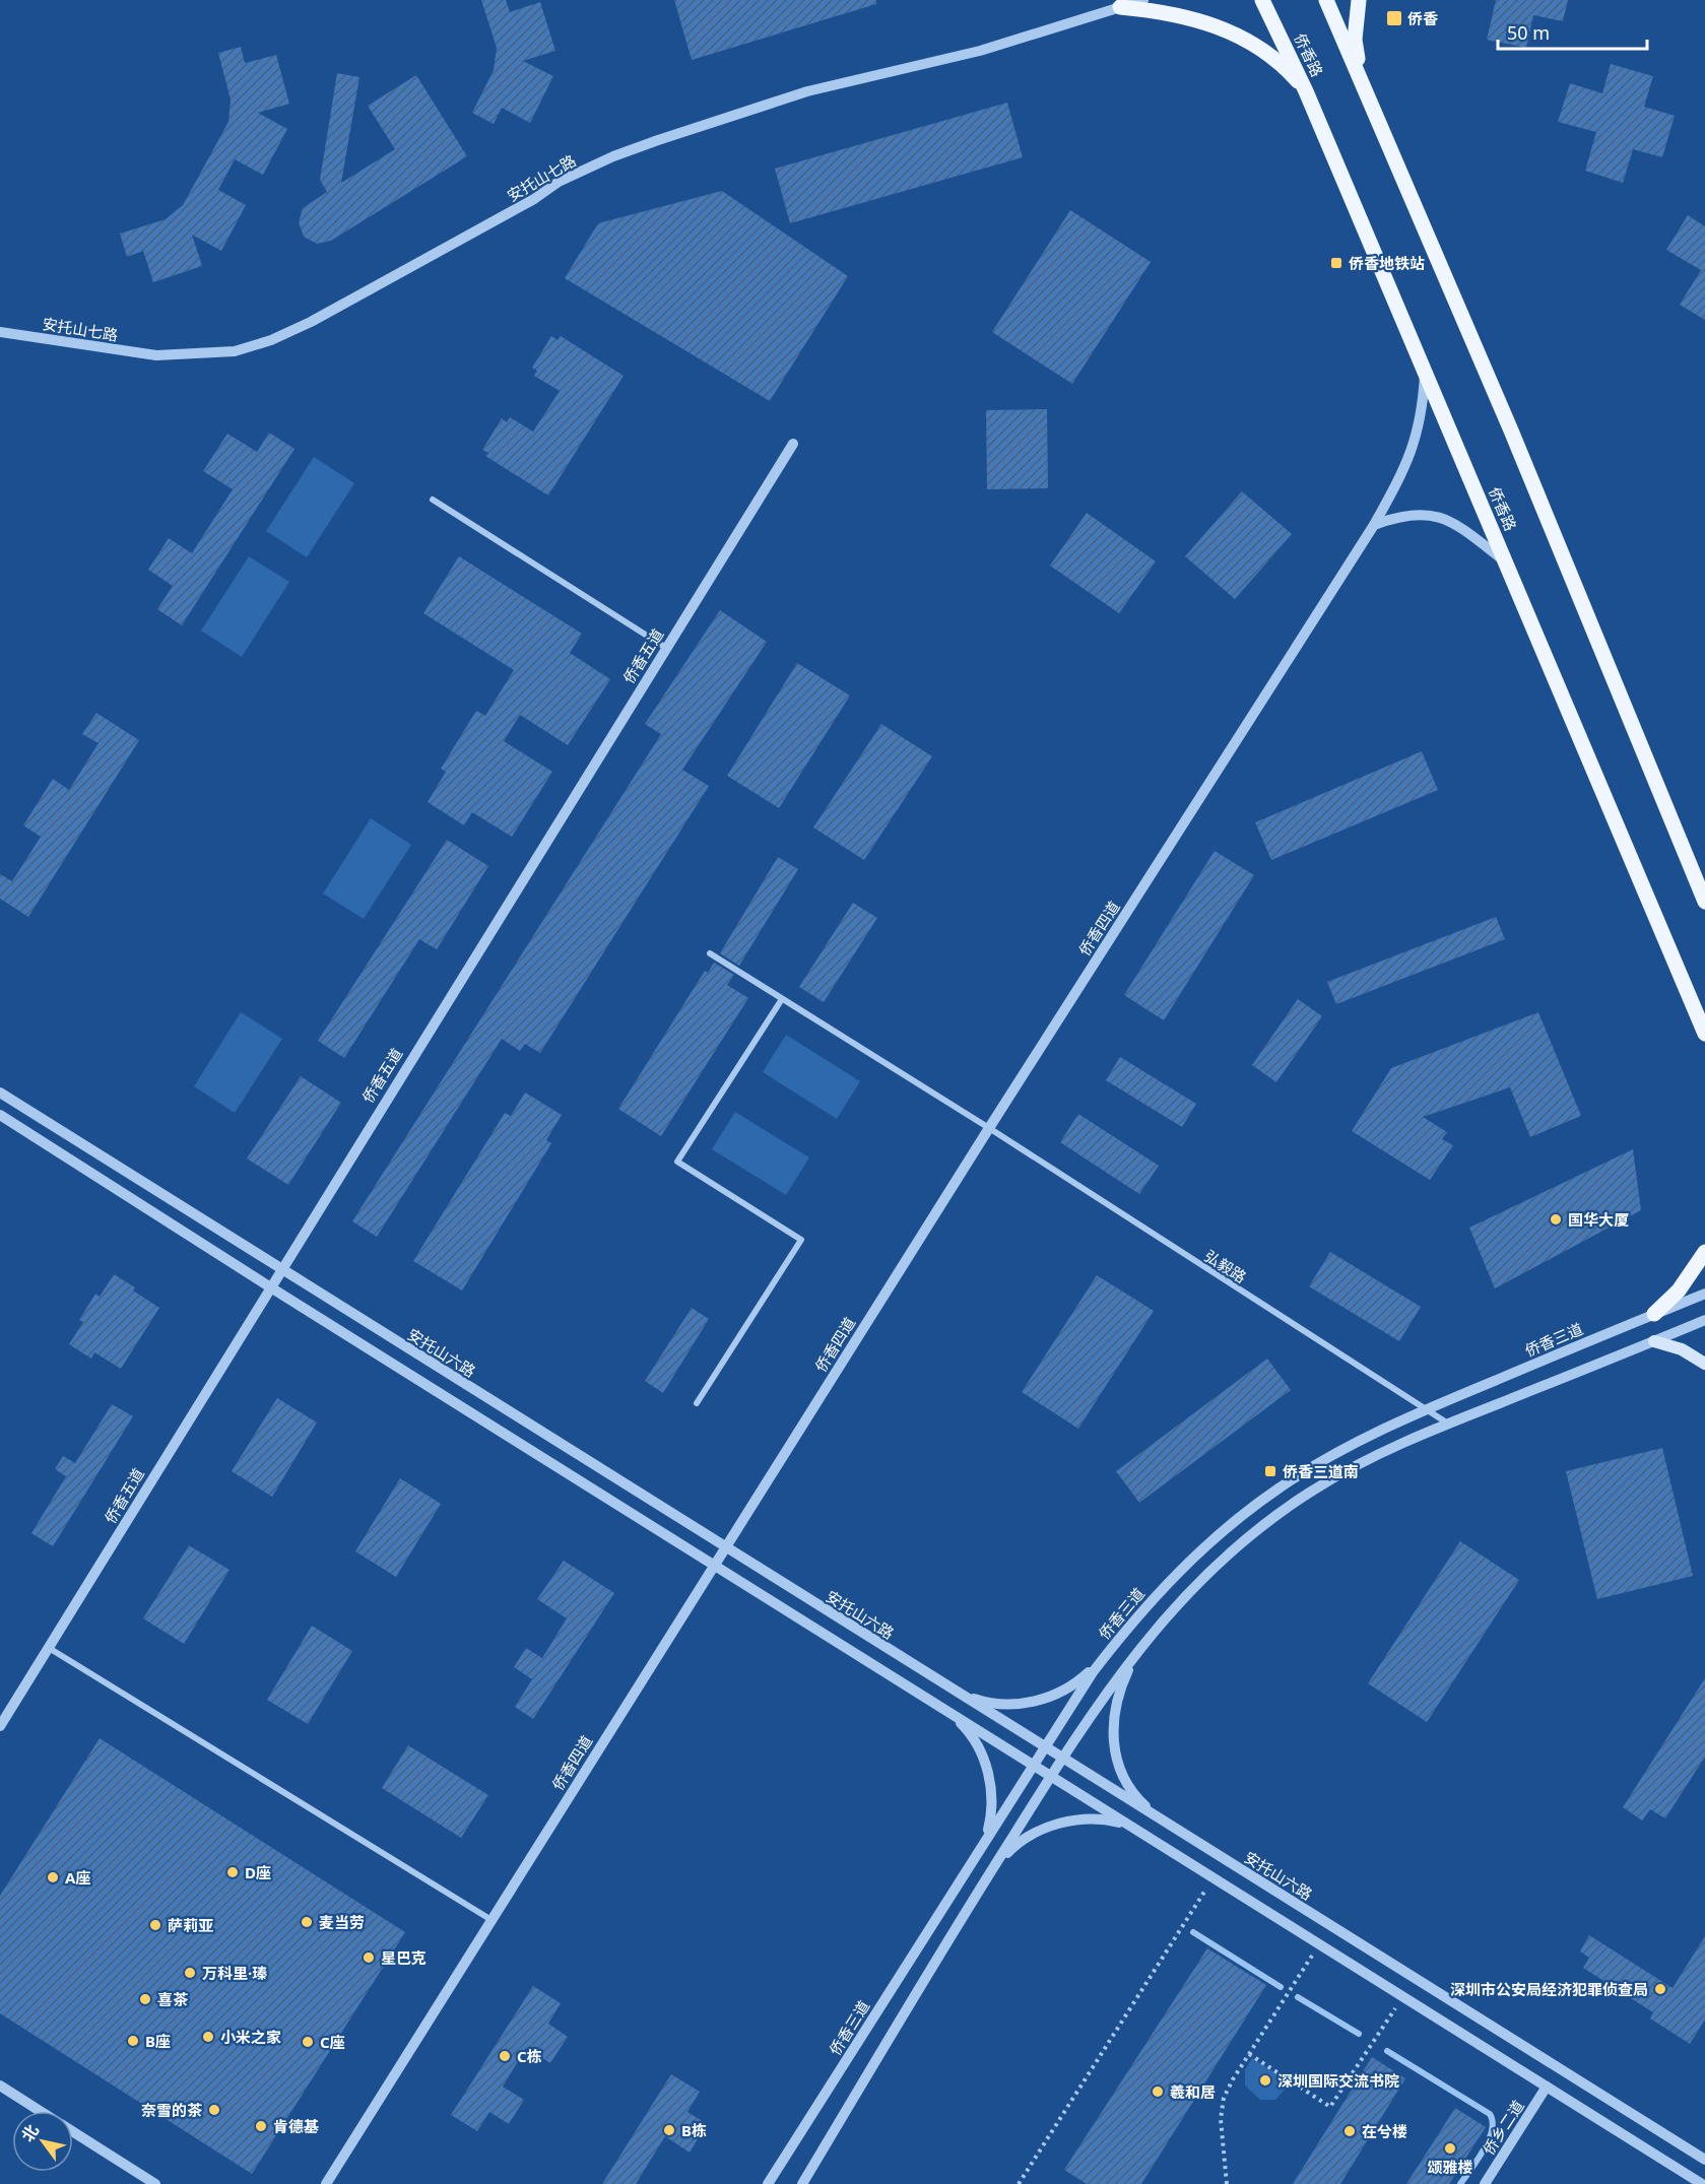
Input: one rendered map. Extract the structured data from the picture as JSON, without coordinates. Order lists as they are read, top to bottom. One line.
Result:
{"streets":{"main road":["侨香路"],"street":["安托山七路","侨香五道","侨香四道","弘毅路","侨香三道","安托山六路","侨乡二道"]},"crossings":[["侨香路","侨香四道"],["侨香五道","安托山六路"],["侨香四道","弘毅路"],["侨香四道","安托山六路"],["弘毅路","侨香三道"],["侨香三道","安托山六路"]],"places":{"transit":["侨香","侨香地铁站","侨香三道南"],"other":["国华大厦","D座","A座","麦当劳","萨莉亚","星巴克","万科里·瑧","深圳市公安局经济犯罪侦查局","喜茶","小米之家","B座","C座","C栋","深圳国际交流书院","羲和居","奈雪的茶","肯德基","B栋","在兮楼","颂雅楼"]},"scale_bar":"50 m","north":"top left"}
